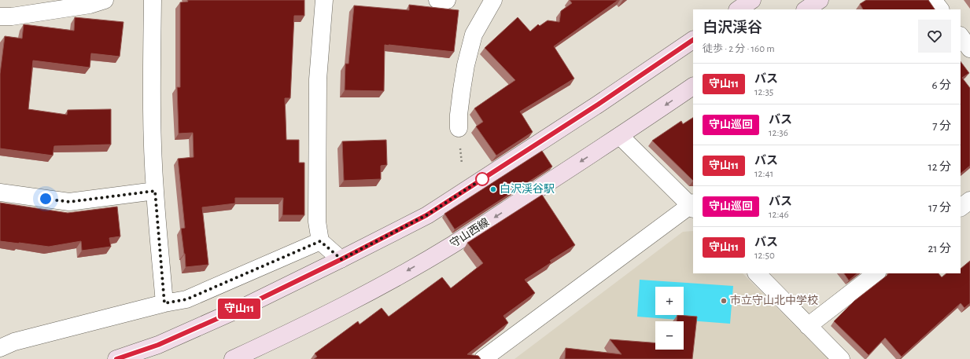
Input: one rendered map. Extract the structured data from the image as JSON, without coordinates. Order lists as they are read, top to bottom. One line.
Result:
{"streets":{"main road":["守山西線"]},"places":["白沢渓谷駅","市立守山北中学校"],"lines":["bus line 守山11"],"page":{"on_map":"守山11","heading":["白沢渓谷","徒歩 · 2 分 · 160 m"],"list":[{"mark":"守山11","name":"バス","note":"12:35","value":"6 分"},{"mark":"守山巡回","name":"バス","note":"12:36","value":"7 分"},{"mark":"守山11","name":"バス","note":"12:41","value":"12 分"},{"mark":"守山巡回","name":"バス","note":"12:46","value":"17 分"},{"mark":"守山11","name":"バス","note":"12:50","value":"21 分"}],"map_buttons":["+","−"]}}
